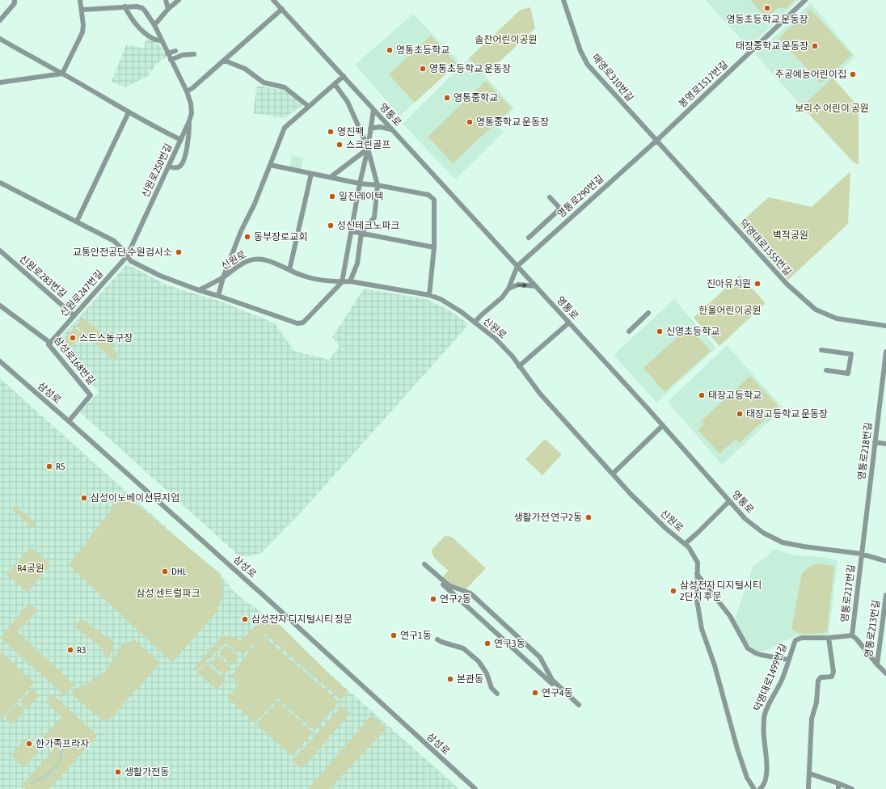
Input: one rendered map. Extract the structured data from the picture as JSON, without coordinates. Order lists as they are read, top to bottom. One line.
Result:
{"streets":{"street":["매영로310번길","봉영로1517번길","영통로","신원로250번길","영통로290번길","덕영대로1555번길","신원로","신원로283번길","신원로247번길","삼성로168번길","삼성로","영통로218번길","영통로217번길","영통로213번길","덕영대로1499번길"]},"crossings":[["매영로310번길","봉영로1517번길"],["매영로310번길","영통로290번길"],["매영로310번길","덕영대로1555번길"],["봉영로1517번길","영통로290번길"],["봉영로1517번길","덕영대로1555번길"],["영통로","영통로290번길"],["영통로","영통로218번길"],["영통로","영통로217번길"],["신원로250번길","신원로247번길"],["영통로290번길","덕영대로1555번길"],["신원로283번길","신원로247번길"],["신원로247번길","삼성로168번길"],["삼성로168번길","삼성로"],["영통로218번길","영통로217번길"],["영통로217번길","덕영대로1499번길"]],"parks":["솔찬어린이공원","보리수 어린이 공원","벽적공원","한울어린이공원","R4공원","삼성 센트럴파크"],"places":["영동초등학교 운동장","태장중학교 운동장","영통초등학교","영통초등학교 운동장","주공예능어린이집","영통중학교","영통중학교 운동장","영진팩","스크린골프","일진레이텍","성신테크노파크","동부장로교회","교통안전공단 수원검사소","진아유치원","신영초등학교","스드스농구장","태장고등학교","태장고등학교 운동장","R5","삼성이노베이션뮤지엄","생활가전 연구2동","DHL","삼성전자 디지털시티 2단지 후문","연구2동","삼성전자 디지털시티 정문","연구1동","연구3동","R3","본관동","연구4동","한가족프라자","생활가전동"]}
